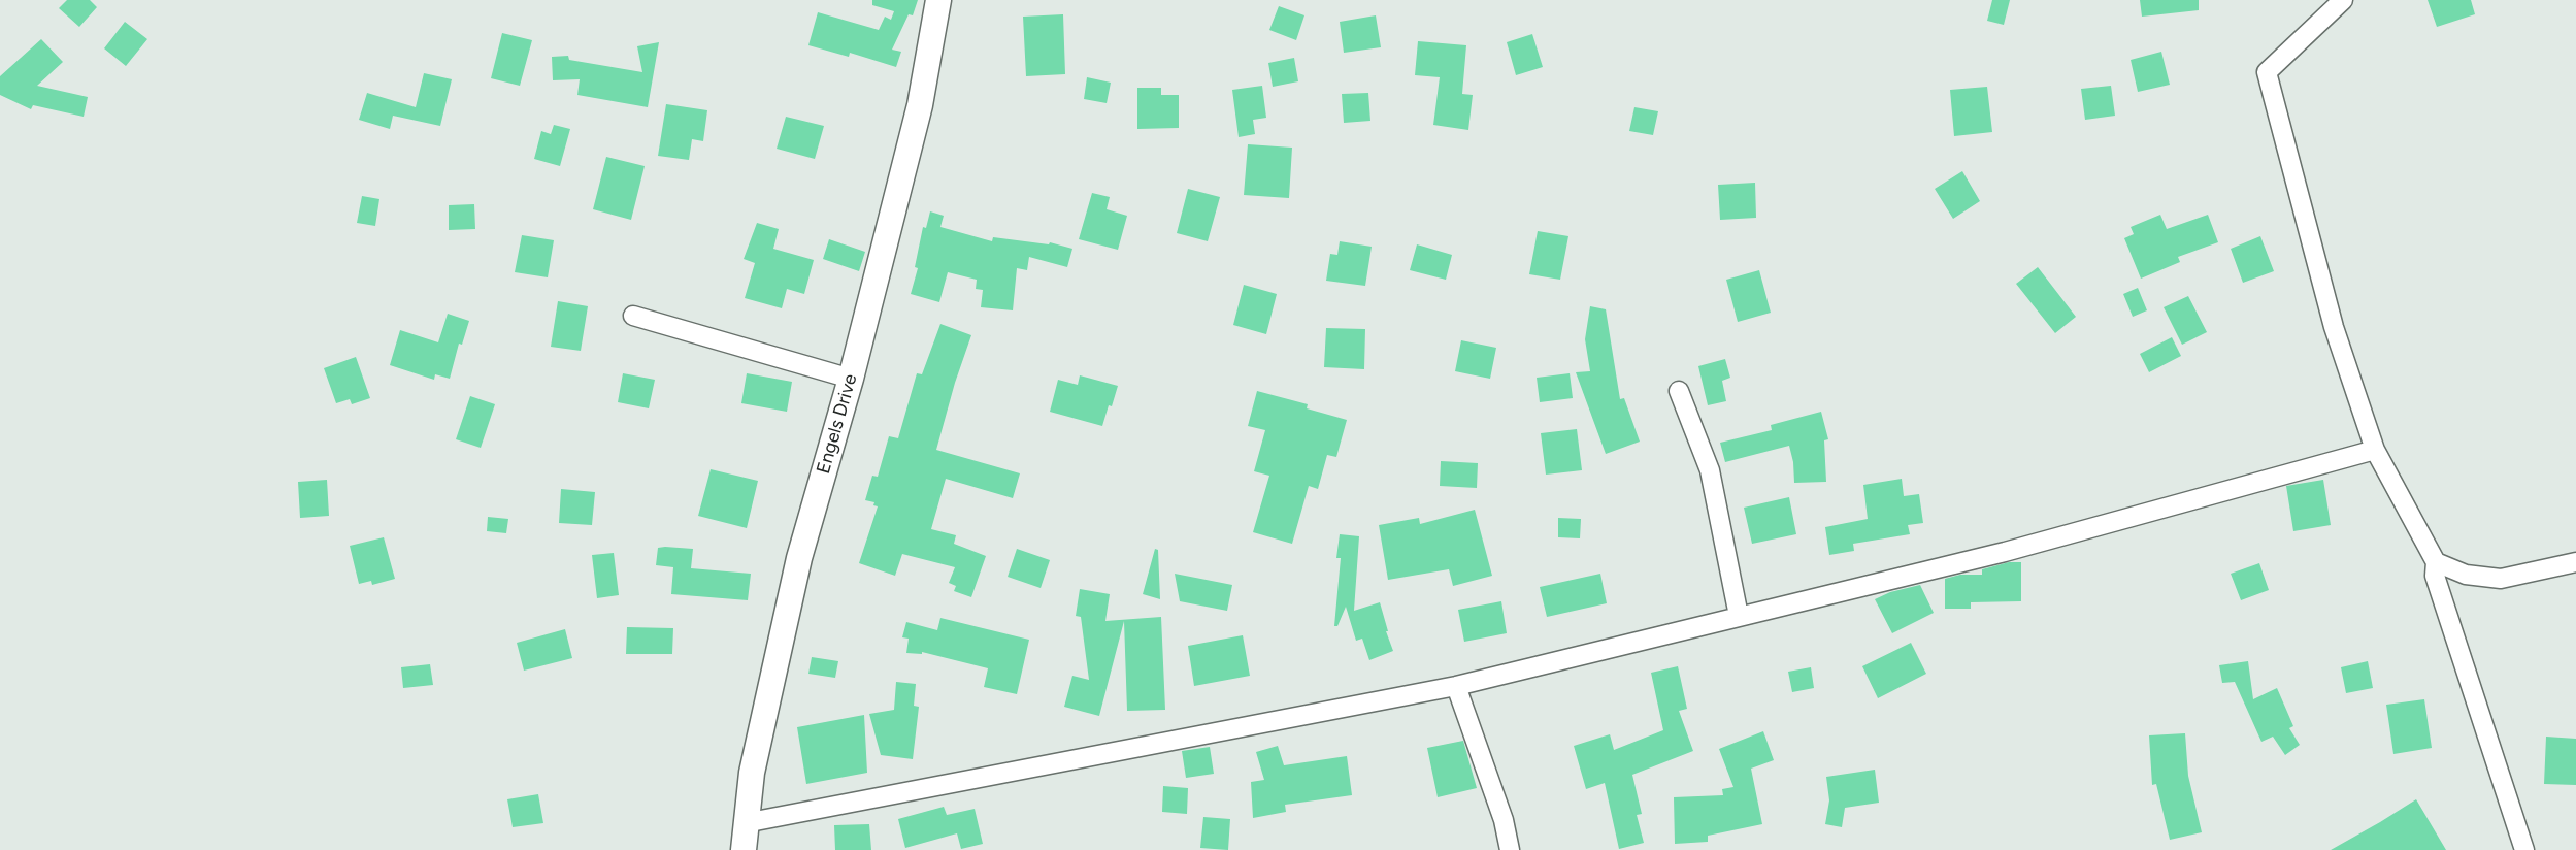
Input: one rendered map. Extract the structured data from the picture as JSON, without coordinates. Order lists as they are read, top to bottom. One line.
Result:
{"streets":{"street":["Engels Drive"]}}
